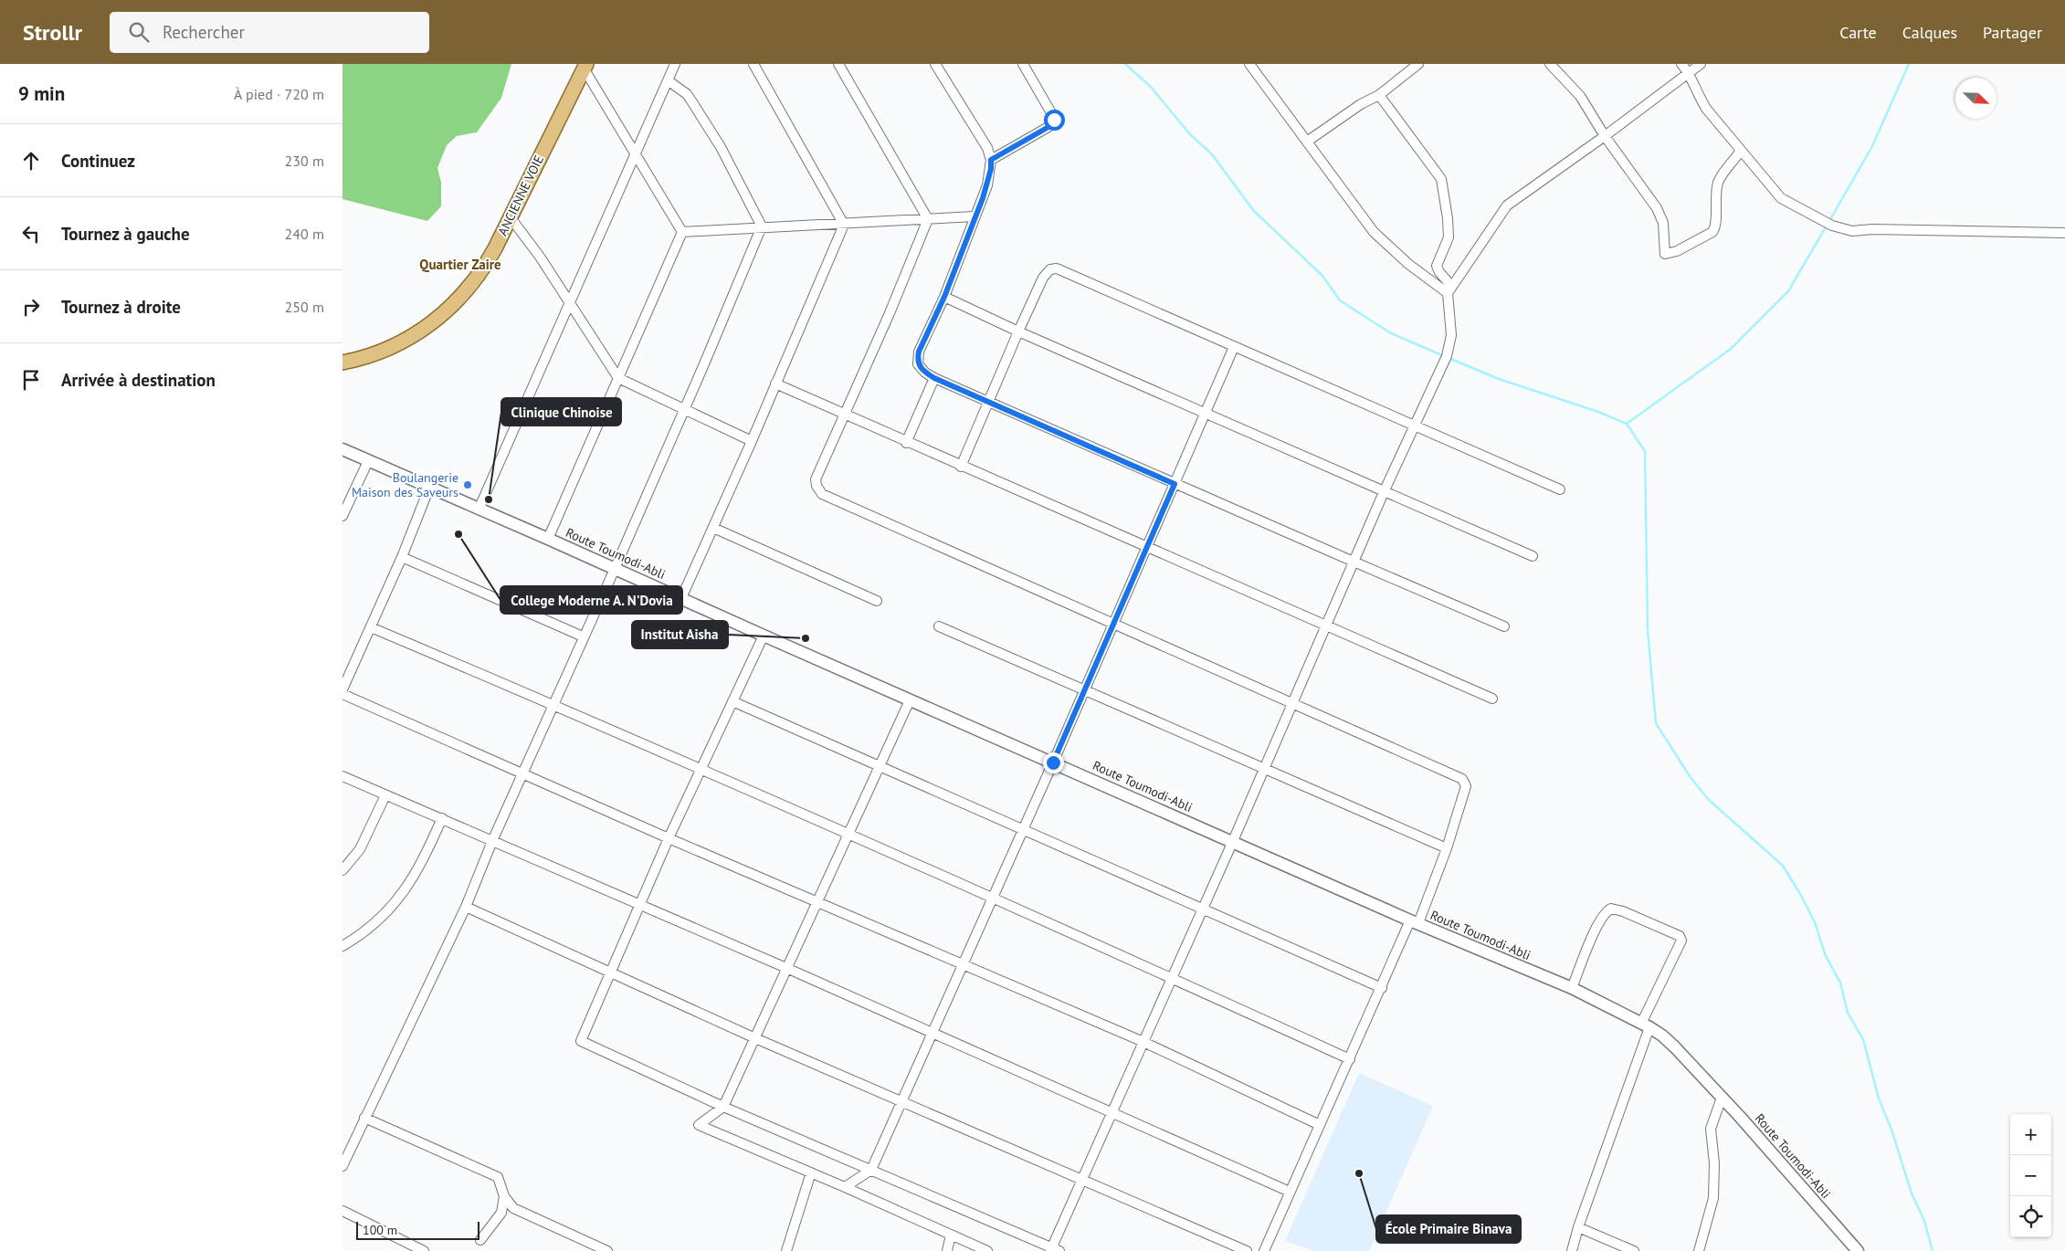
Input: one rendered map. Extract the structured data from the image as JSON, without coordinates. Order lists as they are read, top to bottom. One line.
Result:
{"streets":{"main road":["ANCIENNE VOIE"],"street":["Route Toumodi-Abli"]},"districts":["Quartier Zaire"],"places":["Boulangerie Maison des Saveurs","Clinique Chinoise","College Moderne A. N'Dovia","Institut Aisha","École Primaire Binava"],"scale_bar":"100 m","north":"bottom right","page":{"header":"Strollr","search":"Rechercher","nav":["Carte","Calques","Partager"],"heading":["9 min","À pied · 720 m"],"list":[["Continuez","230 m"],["Tournez à gauche","240 m"],["Tournez à droite","250 m"],"Arrivée à destination"],"map_buttons":["+","−"],"scale":"100 m"}}
